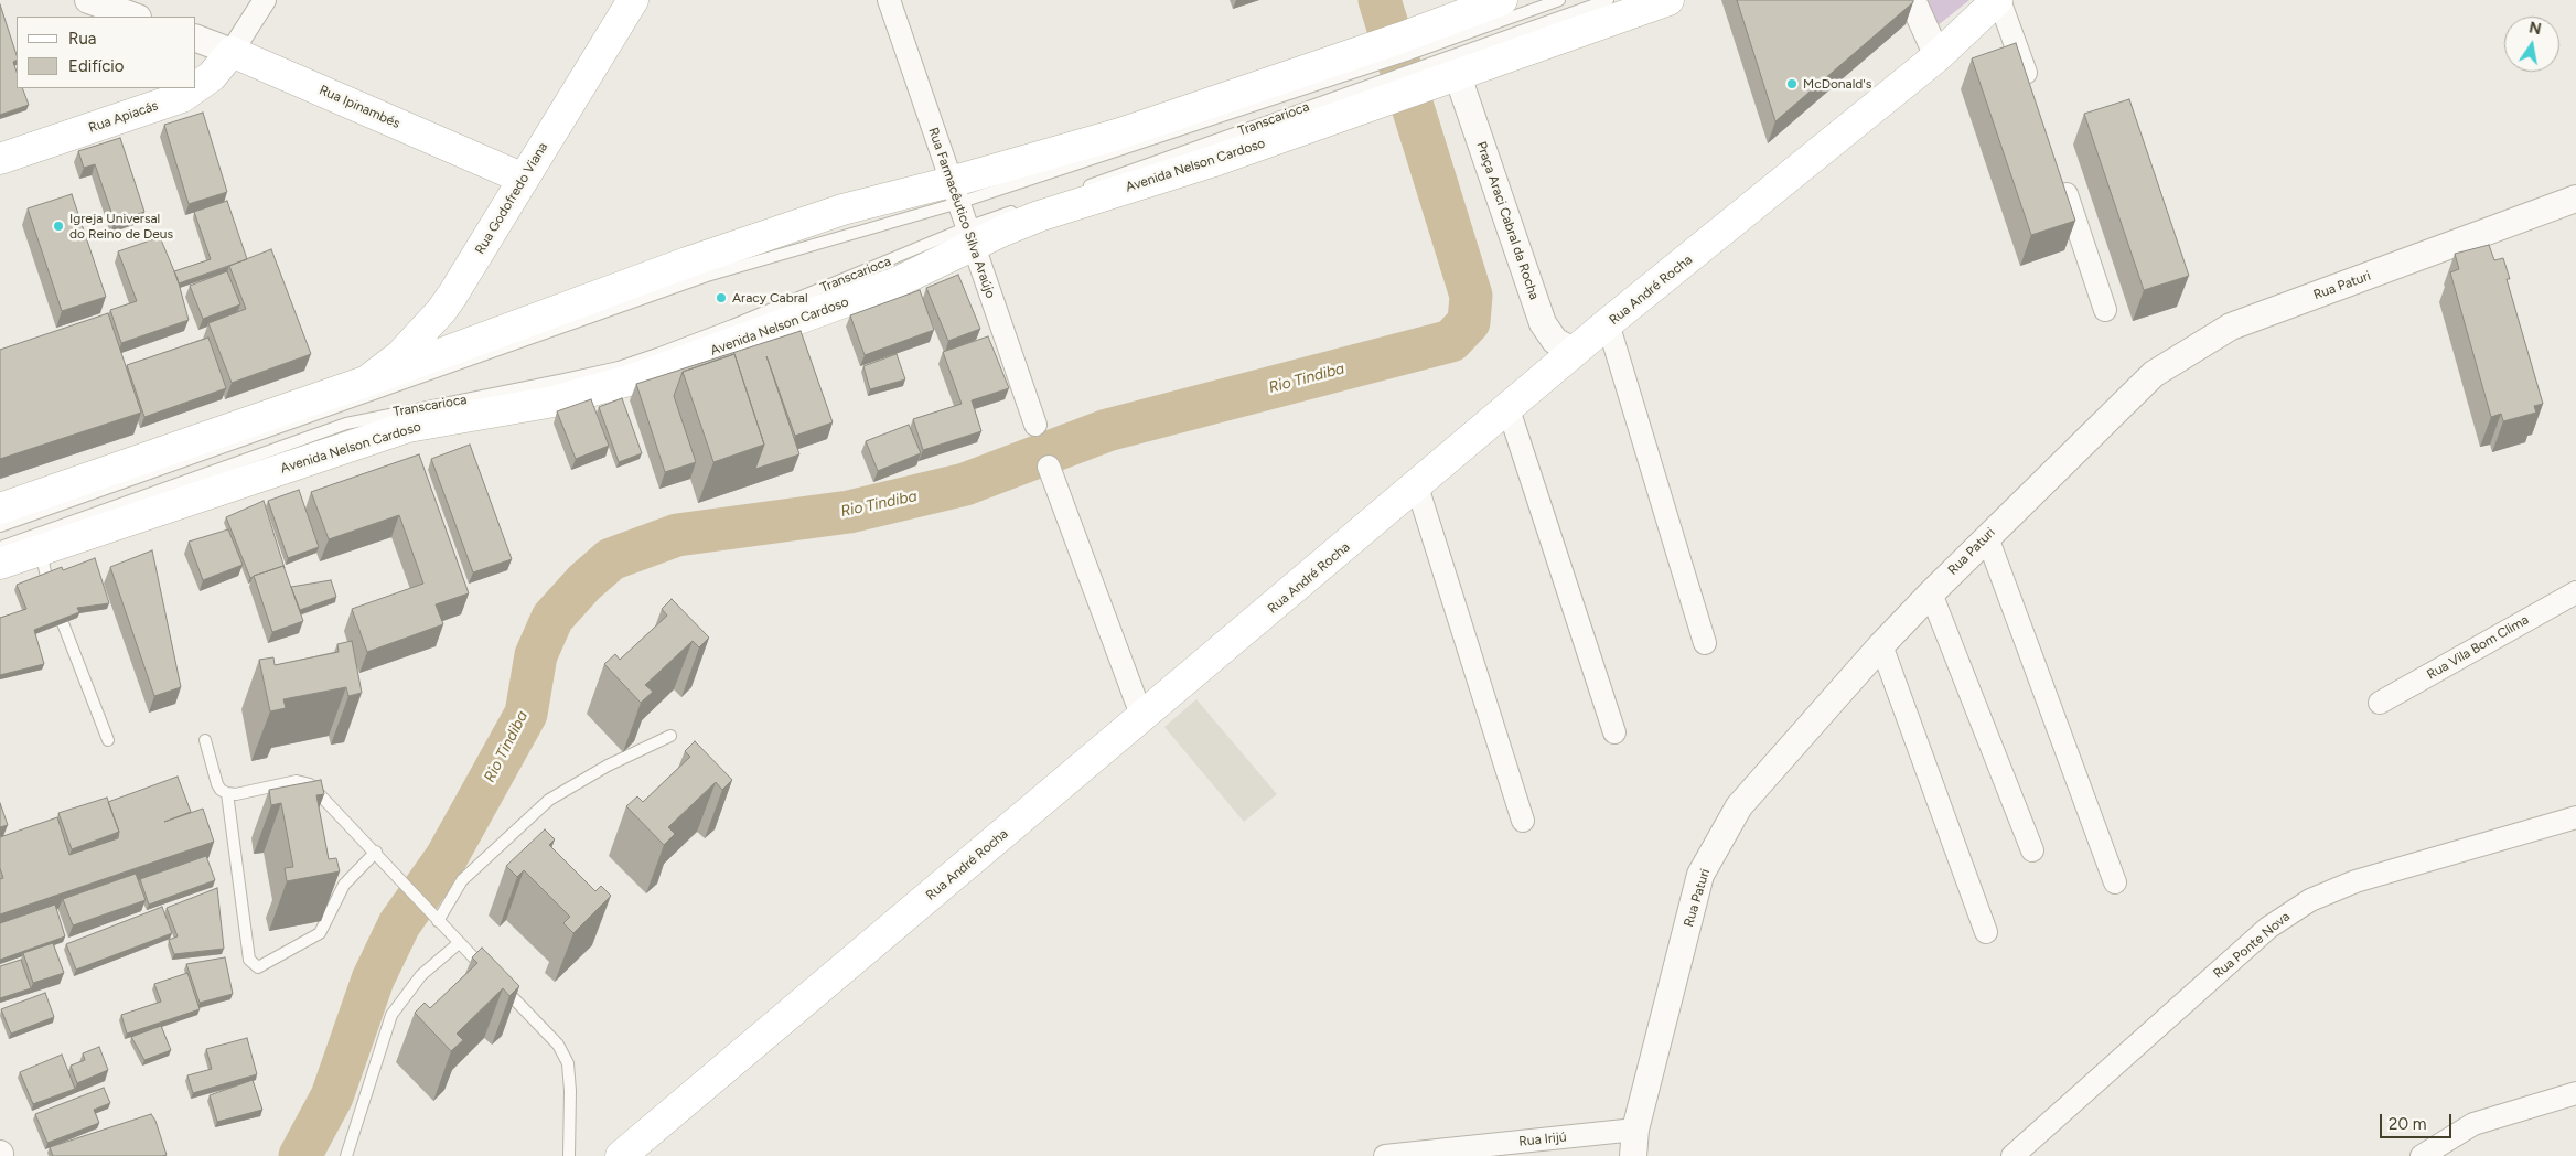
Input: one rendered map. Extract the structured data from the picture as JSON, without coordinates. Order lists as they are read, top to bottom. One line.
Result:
{"streets":{"main road":["Rua Ipinambés","Rua Apiacás","Avenida Nelson Cardoso","Rua Godofredo Viana","Rua André Rocha"],"street":["Rua Farmacêutico Silva Araújo","Praça Araci Cabral da Rocha","Rua Paturi","Rua Vila Bom Clima","Rua Ponte Nova","Rua Irijú"],"lane":["Transcarioca"]},"crossings":[["Rua Ipinambés","Rua Apiacás"],["Rua Ipinambés","Rua Godofredo Viana"],["Transcarioca","Avenida Nelson Cardoso"],["Transcarioca","Rua Farmacêutico Silva Araújo"],["Avenida Nelson Cardoso","Rua Farmacêutico Silva Araújo"],["Avenida Nelson Cardoso","Praça Araci Cabral da Rocha"],["Praça Araci Cabral da Rocha","Rua André Rocha"],["Rua Paturi","Rua Irijú"]],"water":["Rio Tindiba"],"places":["McDonald's","Igreja Universal do Reino de Deus","Aracy Cabral"],"legend":["Rua","Edifício"],"scale_bar":"20 m","north":"top"}
